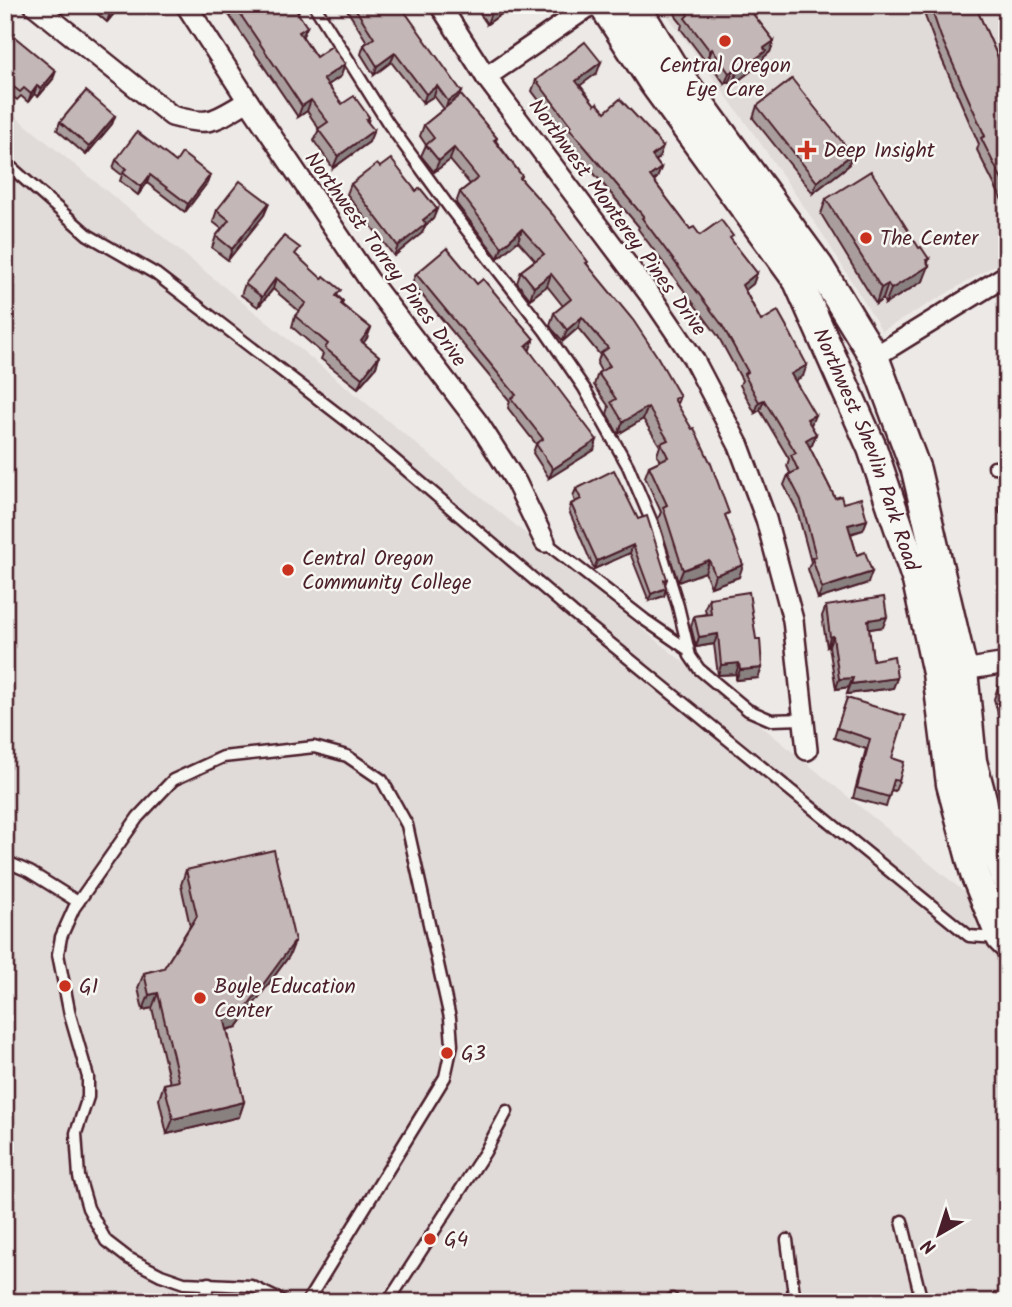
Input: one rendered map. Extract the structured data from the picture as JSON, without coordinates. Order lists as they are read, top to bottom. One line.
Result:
{"streets":{"main road":["Northwest Shevlin Park Road"],"street":["Northwest Monterey Pines Drive","Northwest Torrey Pines Drive"]},"places":{"other":["Central Oregon Eye Care","The Center","Central Oregon Community College","G1","Boyle Education Center","G3","G4"],"health":["Deep Insight"]},"north":"bottom left"}
